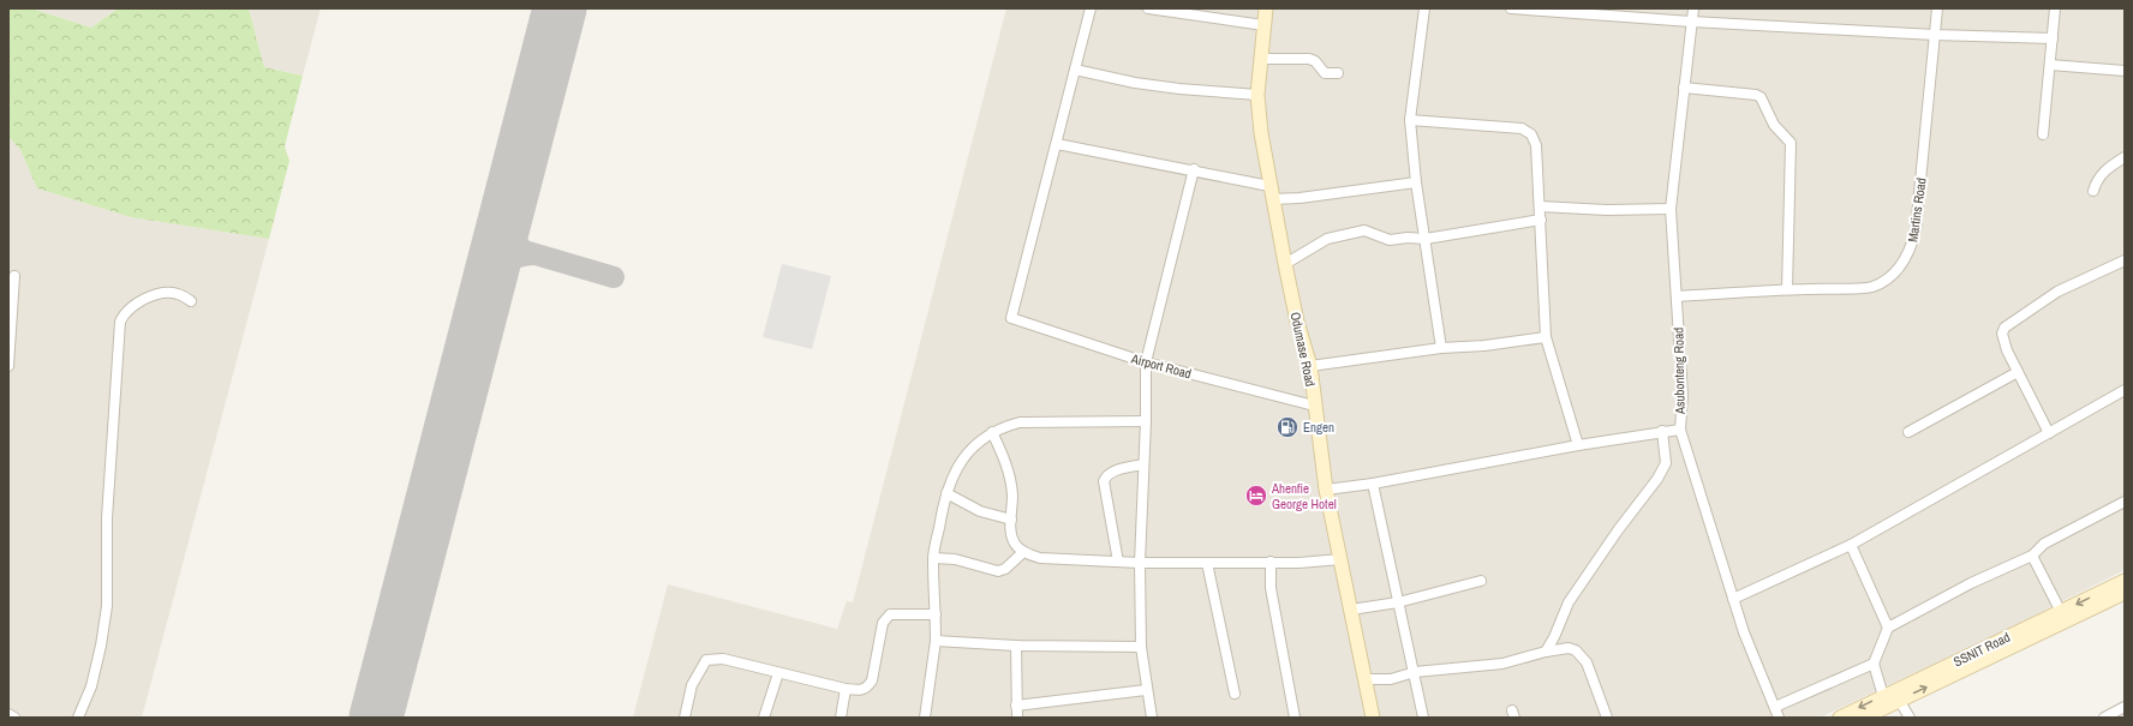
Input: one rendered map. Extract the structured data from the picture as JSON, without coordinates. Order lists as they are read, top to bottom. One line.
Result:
{"streets":{"main road":["Odumase Road","SSNIT Road"],"street":["Martins Road","Airport Road","Asubonteng Road"]},"crossings":[["Martins Road","Asubonteng Road"],["Odumase Road","Airport Road"]],"places":{"fuel station":["Engen"],"hotel":["Ahenfie George Hotel"]}}
